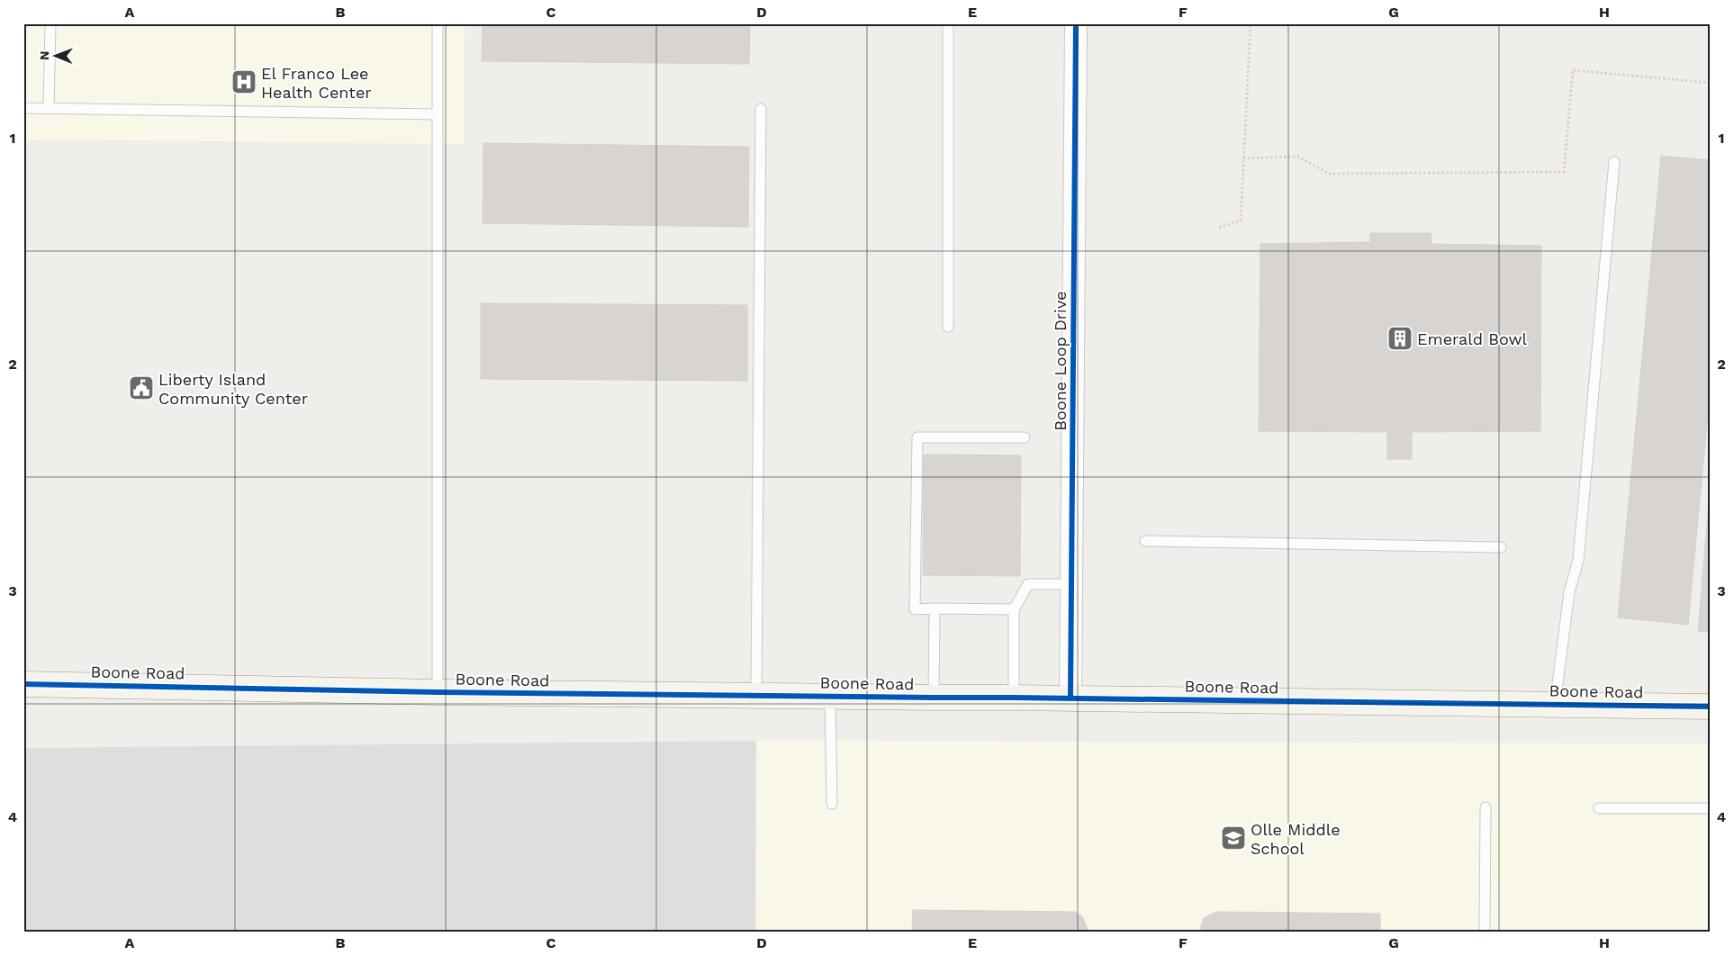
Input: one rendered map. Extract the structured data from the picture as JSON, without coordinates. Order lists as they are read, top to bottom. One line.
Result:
{"streets":{"street":["Boone Loop Drive","Boone Road"]},"crossings":[["Boone Loop Drive","Boone Road"]],"places":{"hospital":["El Franco Lee Health Center"],"building":["Emerald Bowl"],"public building":["Liberty Island Community Center"],"school or university":["Olle Middle School"]},"north":"left","grid":{"columns":["A","B","C","D","E","F","G","H"],"rows":["1","2","3","4"]}}
